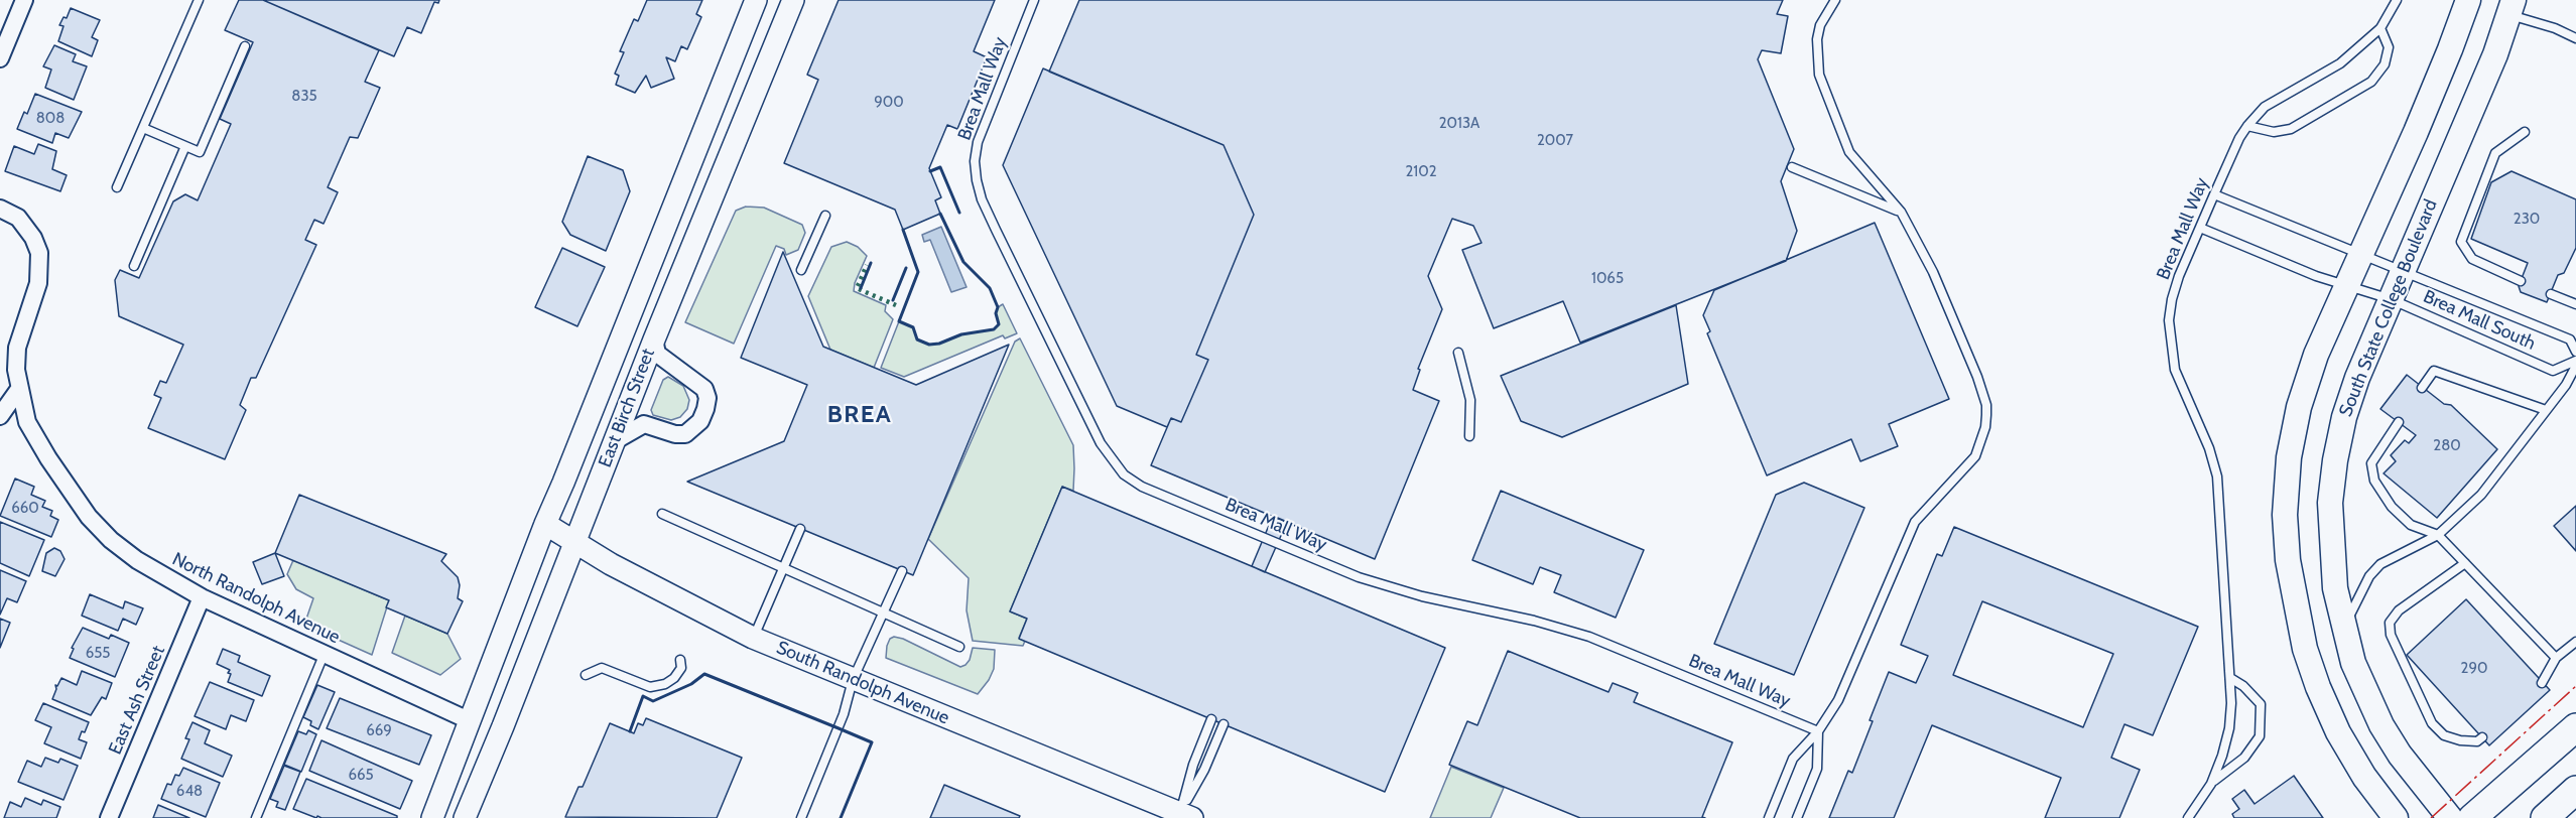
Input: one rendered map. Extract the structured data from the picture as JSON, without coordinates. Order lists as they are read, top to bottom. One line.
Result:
{"streets":{"main road":["South State College Boulevard"],"street":["East Birch Street","North Randolph Avenue","South Randolph Avenue","East Ash Street"],"lane":["Brea Mall Way","Brea Mall South"]},"crossings":[["Brea Mall Way","Brea Mall South"],["South State College Boulevard","Brea Mall South"],["East Birch Street","North Randolph Avenue"],["East Birch Street","South Randolph Avenue"],["North Randolph Avenue","East Ash Street"]],"districts":["BREA"],"house_numbers":["835","900","808","2013A","2007","2102","230","1065","280","660","655","290","669","665","648"]}
